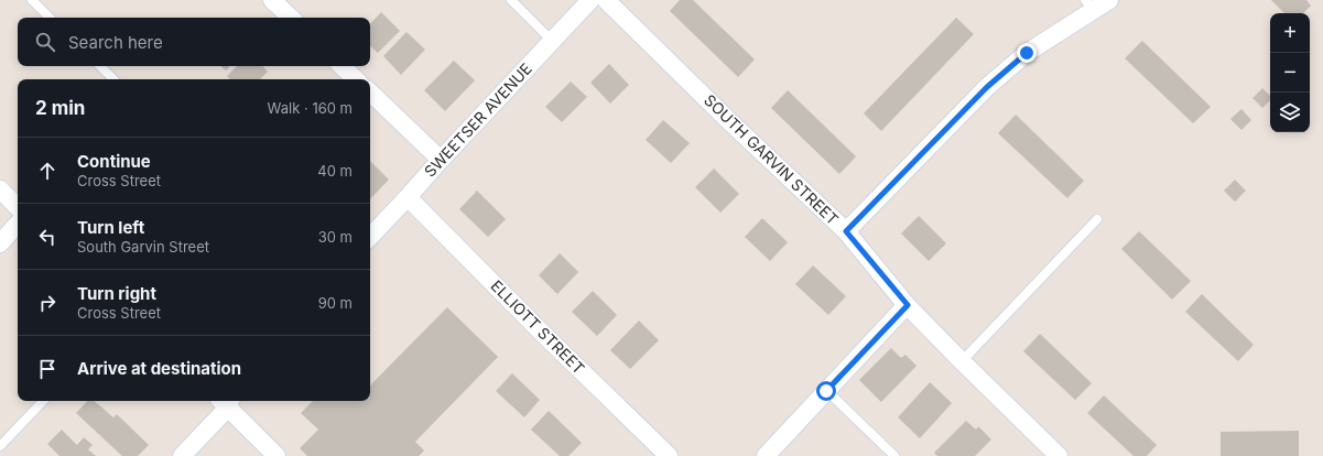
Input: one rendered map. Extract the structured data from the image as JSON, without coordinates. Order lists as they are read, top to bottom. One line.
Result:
{"streets":{"street":["SWEETSER AVENUE","SOUTH GARVIN STREET","ELLIOTT STREET"]},"crossings":[["SWEETSER AVENUE","ELLIOTT STREET"]],"page":{"map_buttons":["+","−"],"search":"Search here","heading":["2 min","Walk · 160 m"],"list":[["Continue","Cross Street","40 m"],["Turn left","South Garvin Street","30 m"],["Turn right","Cross Street","90 m"],"Arrive at destination"]}}
